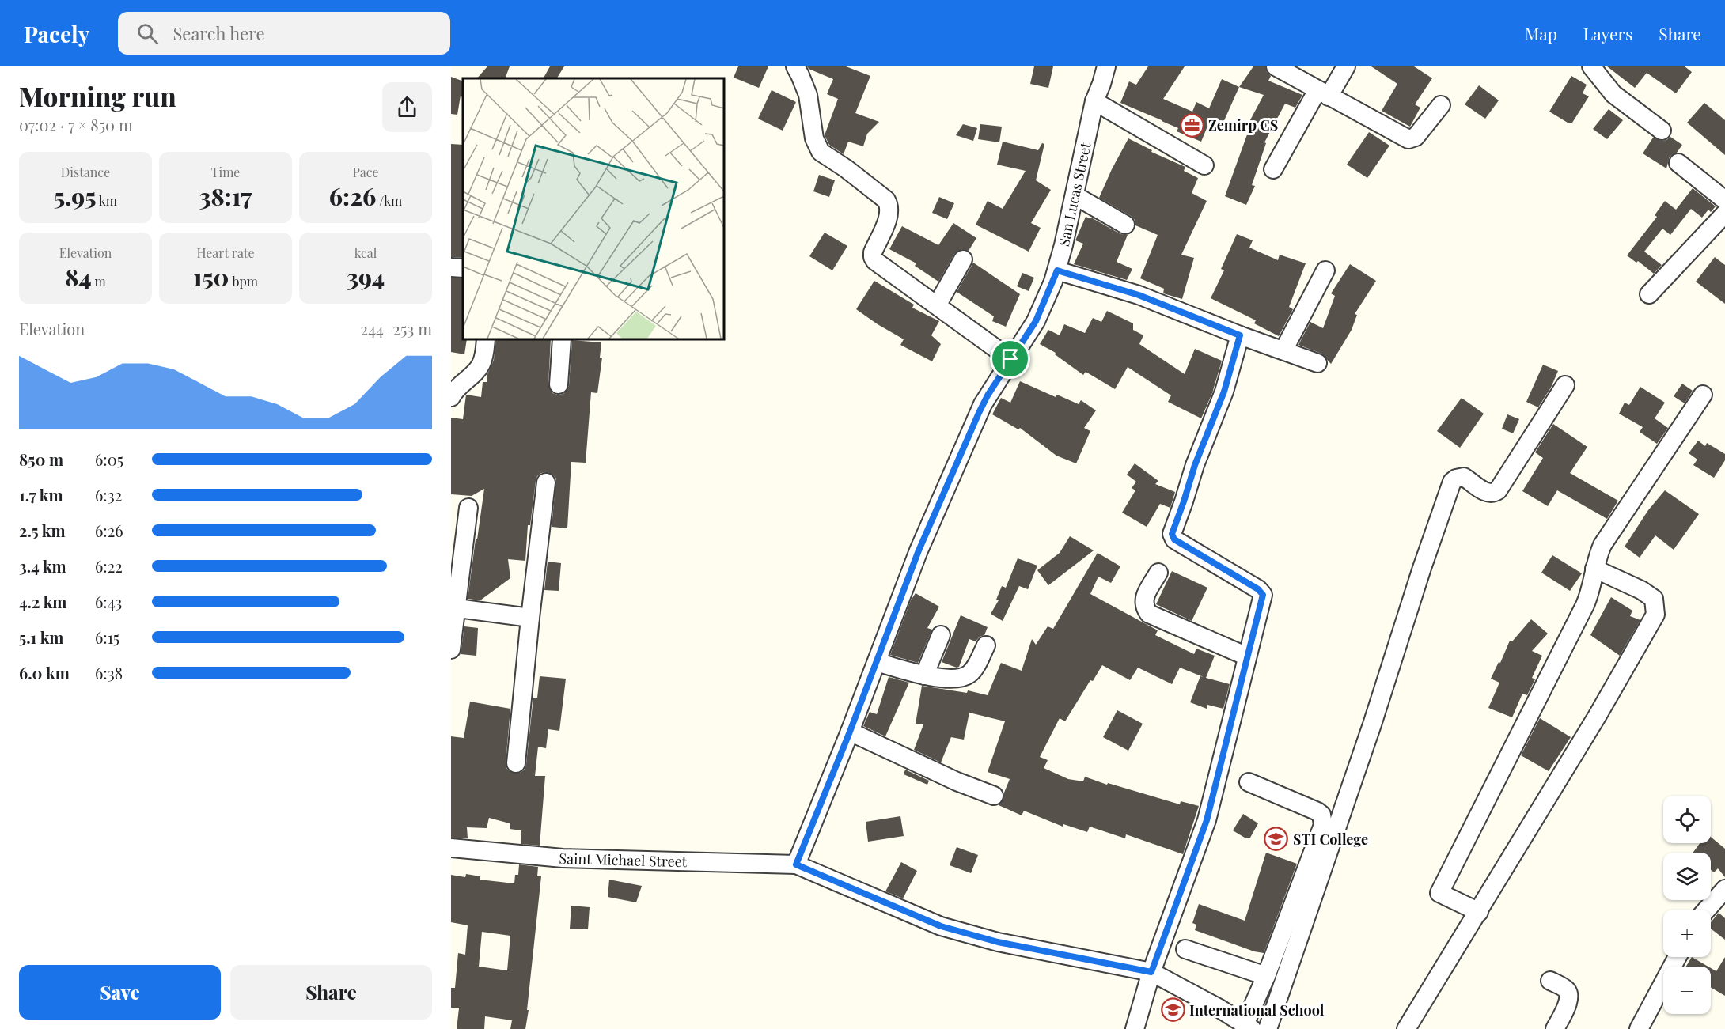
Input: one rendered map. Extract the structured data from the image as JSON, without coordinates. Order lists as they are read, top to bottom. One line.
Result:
{"streets":{"street":["San Lucas Street","Saint Michael Street"]},"crossings":[["San Lucas Street","Saint Michael Street"]],"places":{"office":["Zemirp CS"],"school or university":["STI College","International School"]},"page":{"header":"Pacely","search":"Search here","nav":["Map","Layers","Share"],"heading":["Morning run","07:02 · 7 × 850 m"],"stats":[["Distance","5.95 km"],["Time","38:17"],["Pace","6:26 /km"],["Elevation","84 m"],["Heart rate","150 bpm"],["kcal","394"]],"chart":["Elevation","244–253 m"],"list":[{"name":"850 m","note":"6:05"},{"name":"1.7 km","note":"6:32"},{"name":"2.5 km","note":"6:26"},{"name":"3.4 km","note":"6:22"},{"name":"4.2 km","note":"6:43"},{"name":"5.1 km","note":"6:15"},{"name":"6.0 km","note":"6:38"}],"map_buttons":["+","−"],"buttons":["Save","Share"]}}
